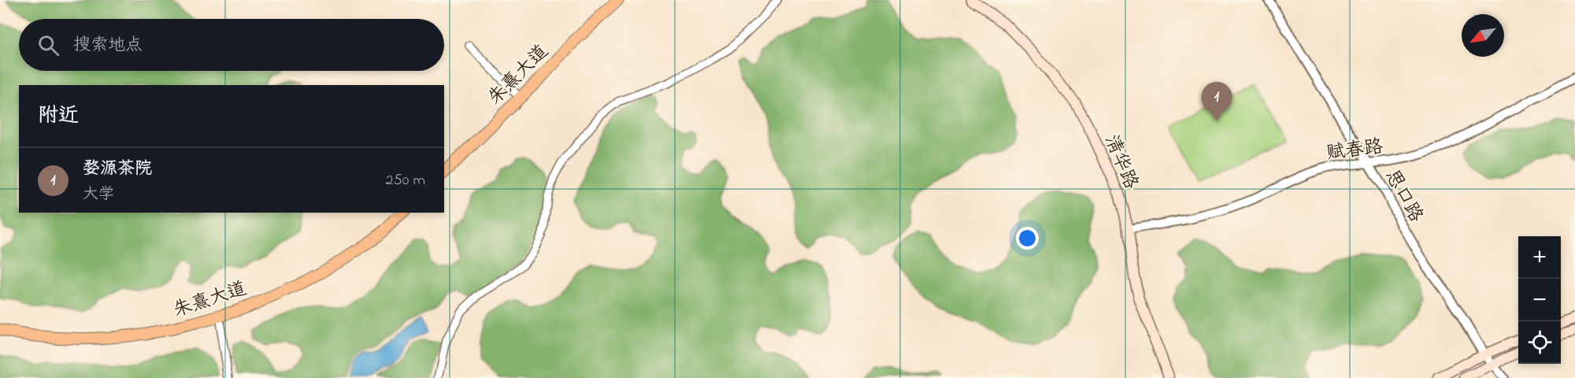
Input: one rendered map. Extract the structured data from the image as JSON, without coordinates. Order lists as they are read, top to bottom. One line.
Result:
{"streets":{"main road":["朱熹大道","清华路"],"street":["赋春路","思口路"]},"crossings":[["赋春路","清华路"],["赋春路","思口路"]],"north":"bottom left","page":{"search":"搜索地点","pins":"1","heading":"附近","list":[{"mark":"1","name":"婺源茶院","note":"大学","value":"250 m"}],"map_buttons":["+","−"]}}
